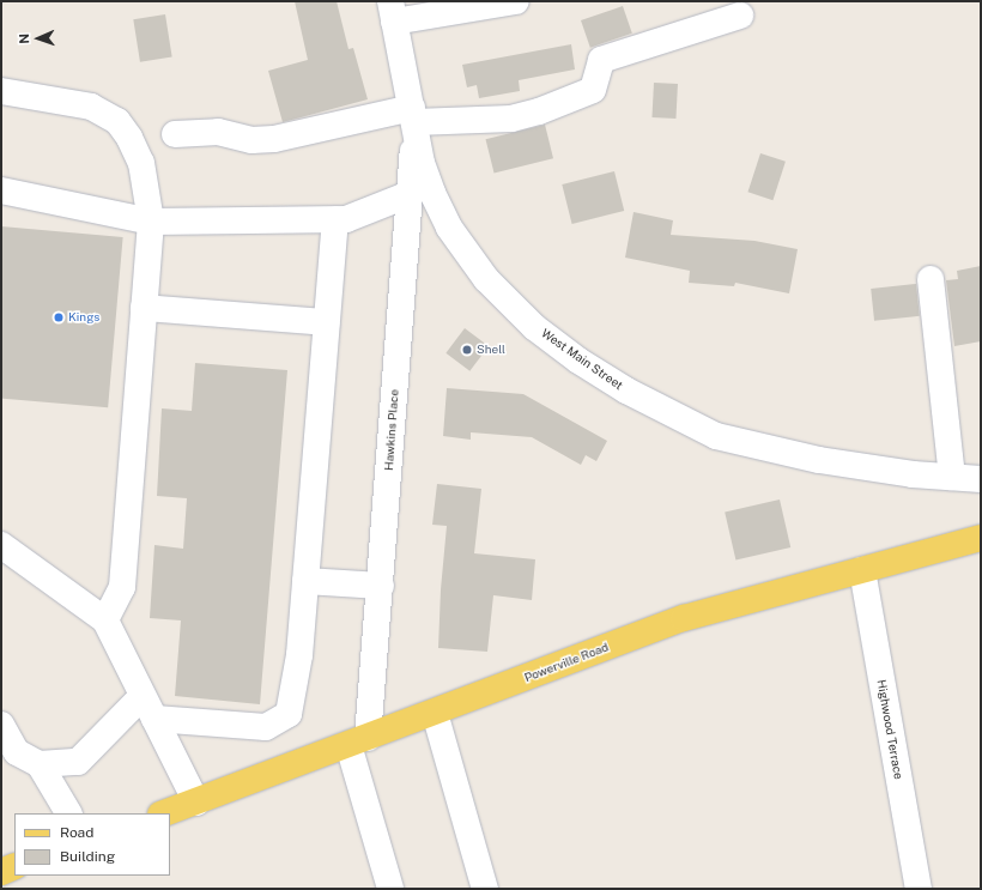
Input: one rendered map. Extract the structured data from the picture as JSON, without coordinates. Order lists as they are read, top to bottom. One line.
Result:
{"streets":{"main road":["Powerville Road"],"street":["West Main Street","Hawkins Place","Highwood Terrace"]},"crossings":[["West Main Street","Hawkins Place"],["Hawkins Place","Powerville Road"],["Powerville Road","Highwood Terrace"]],"places":["Kings","Shell"],"legend":["Road","Building"],"north":"left"}
